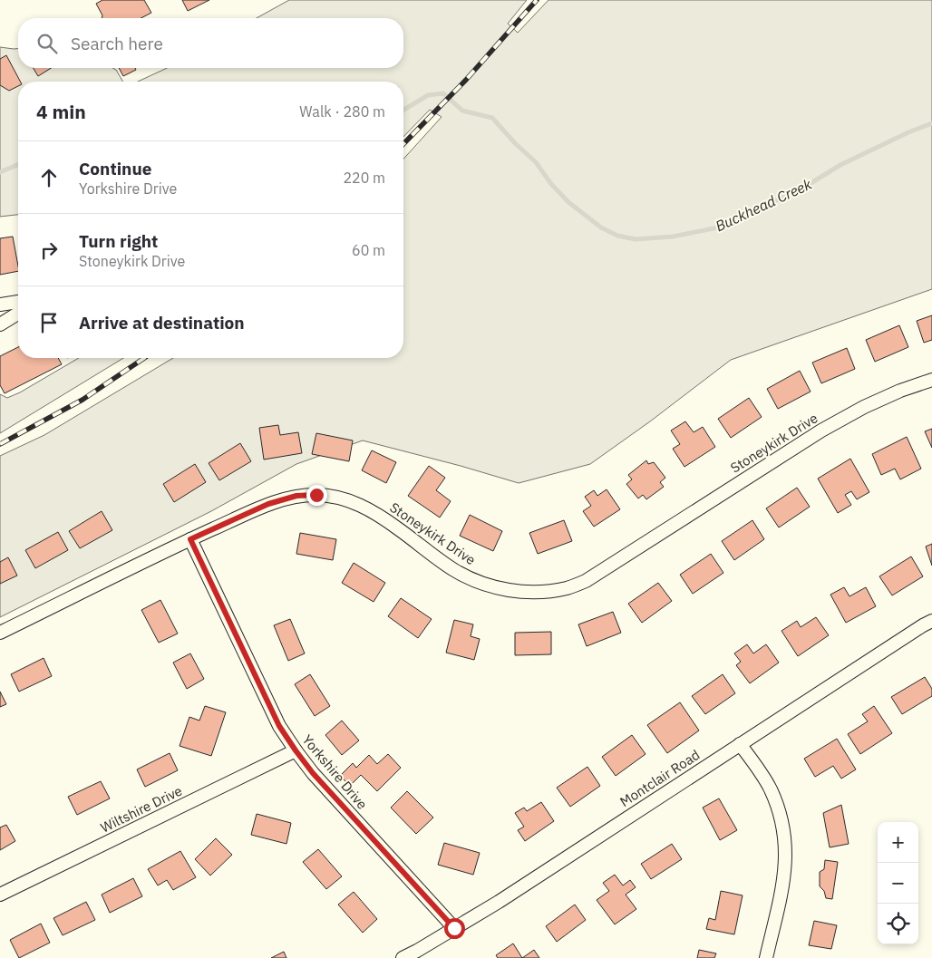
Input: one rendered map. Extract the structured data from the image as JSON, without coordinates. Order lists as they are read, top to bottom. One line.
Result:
{"streets":{"street":["Stoneykirk Drive","Yorkshire Drive","Montclair Road","Wiltshire Drive"]},"crossings":[["Stoneykirk Drive","Yorkshire Drive"],["Yorkshire Drive","Montclair Road"],["Yorkshire Drive","Wiltshire Drive"]],"water":["Buckhead Creek"],"page":{"search":"Search here","heading":["4 min","Walk · 280 m"],"list":[["Continue","Yorkshire Drive","220 m"],["Turn right","Stoneykirk Drive","60 m"],"Arrive at destination"],"map_buttons":["+","−"]}}
